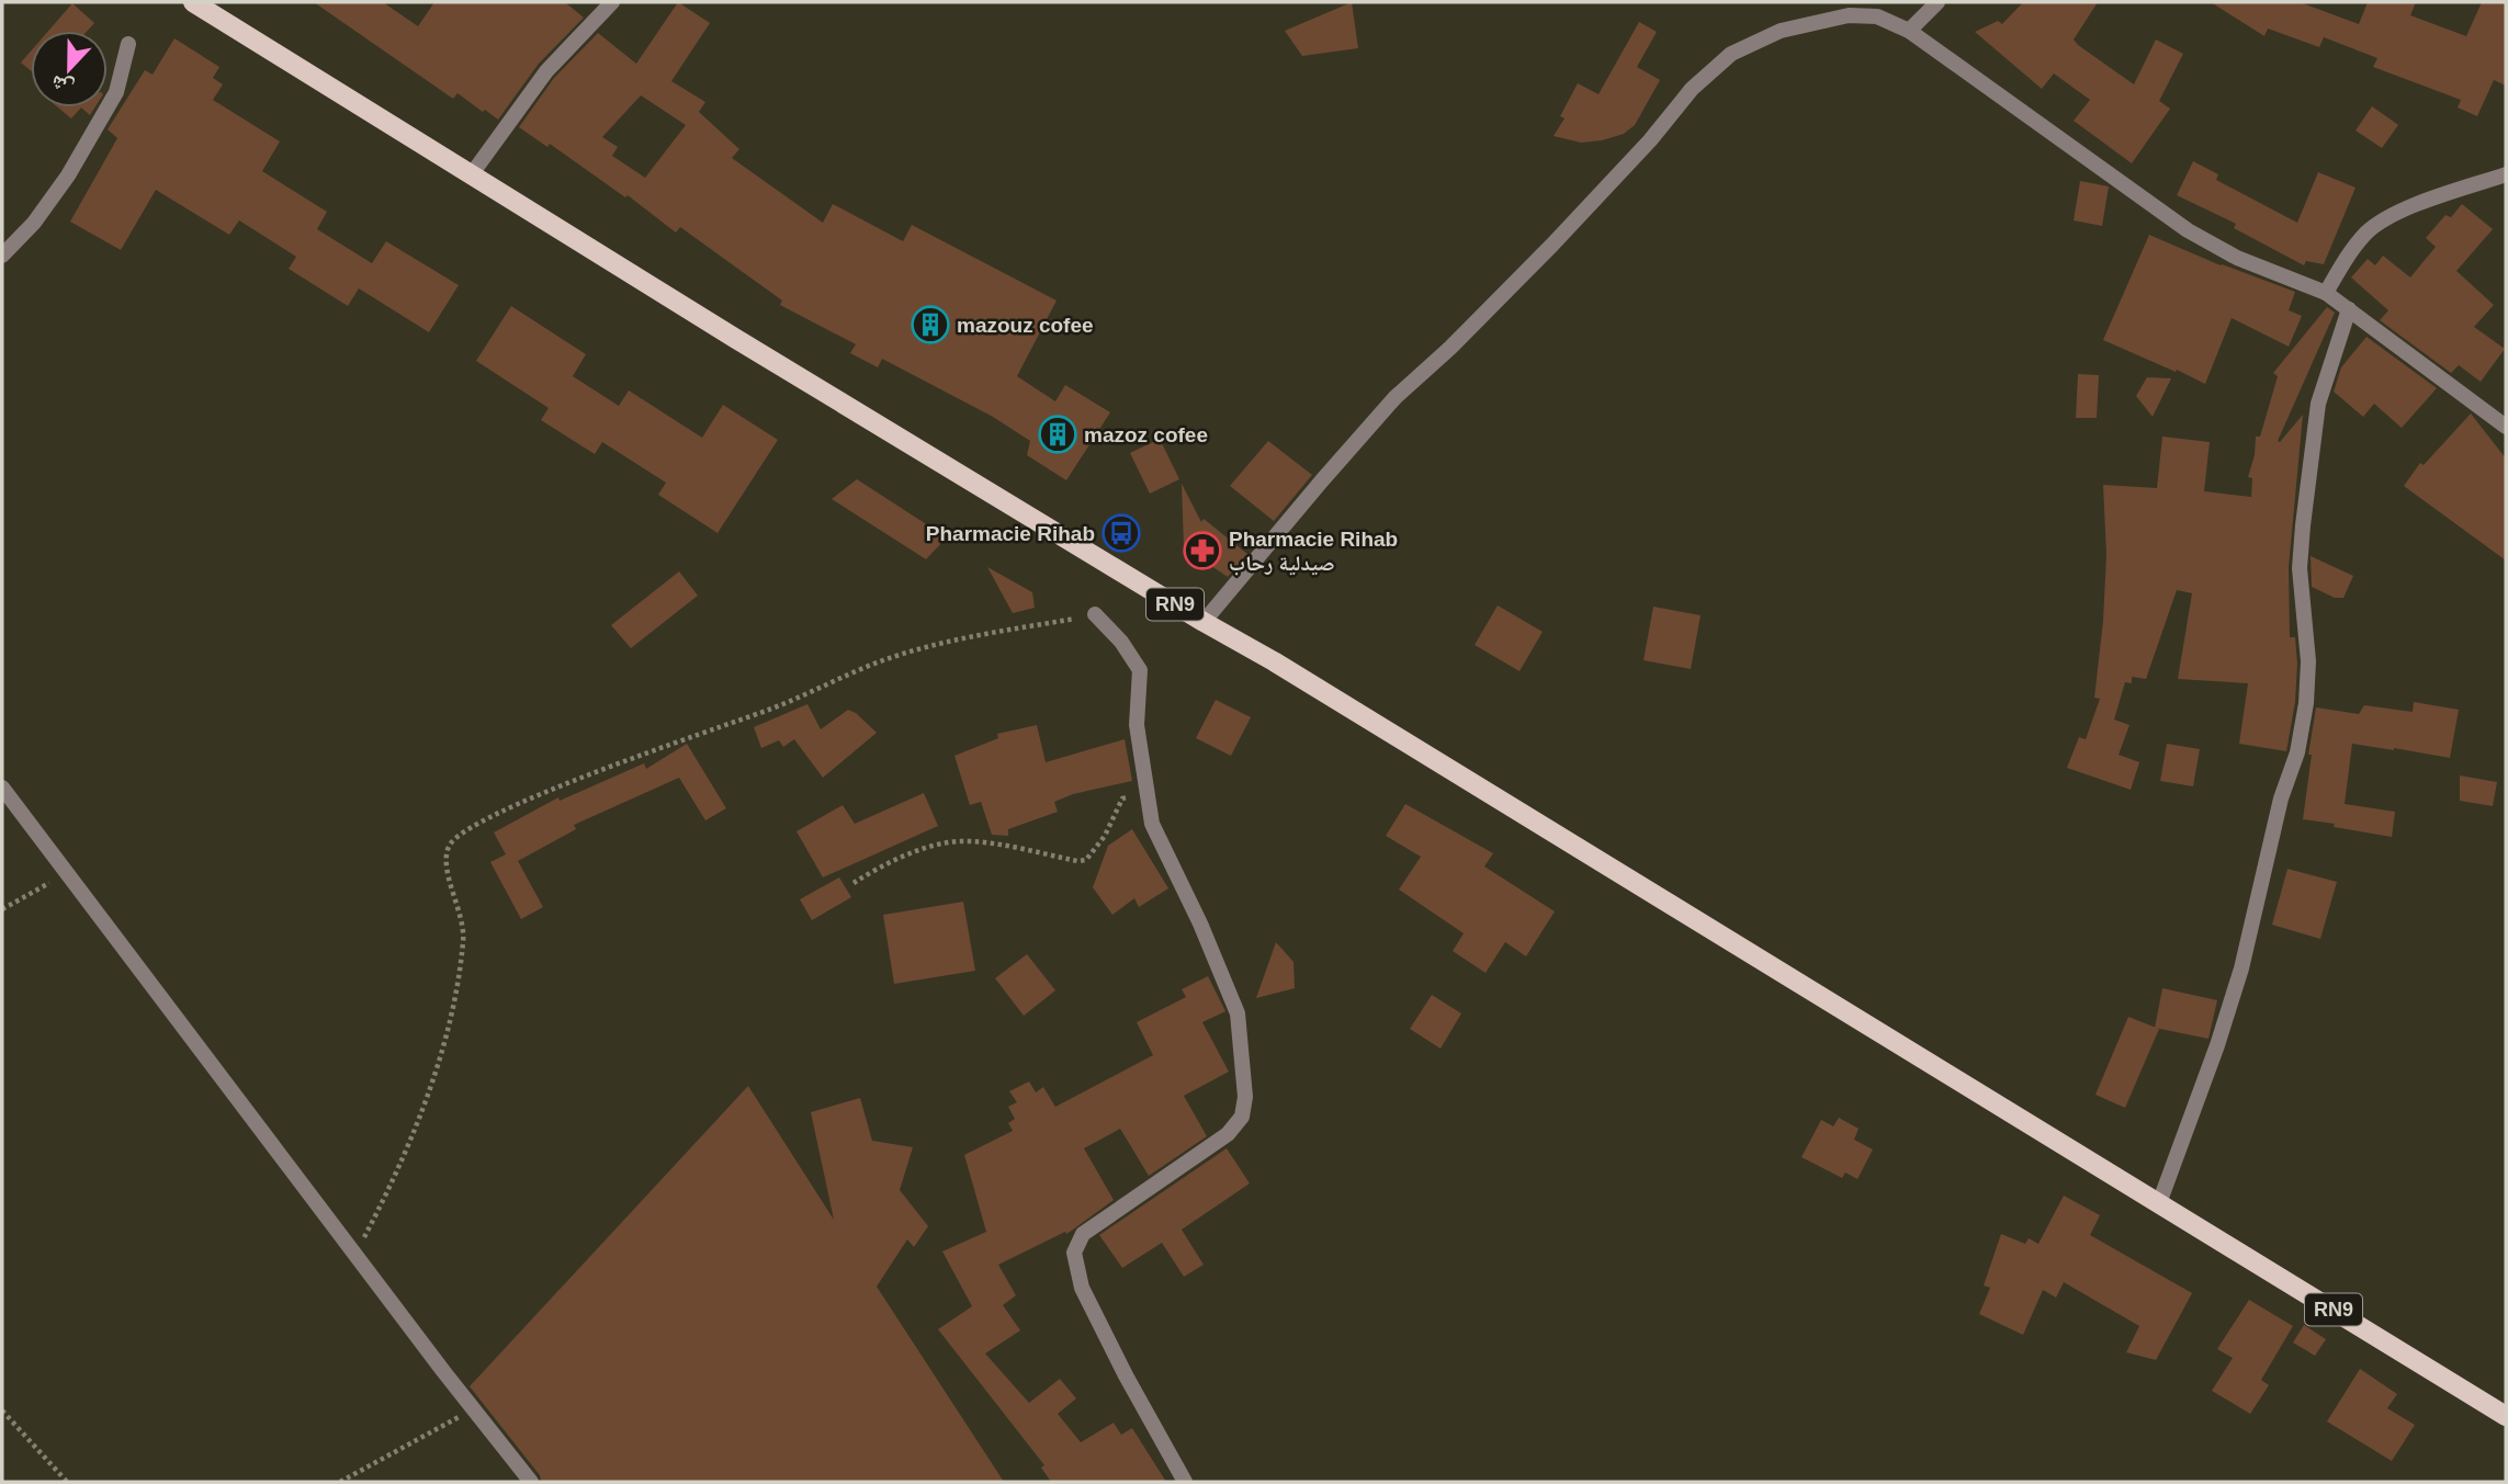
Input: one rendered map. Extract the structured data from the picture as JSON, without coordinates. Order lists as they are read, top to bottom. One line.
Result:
{"streets":{"main road":["RN9"]},"places":{"building":["mazouz cofee","mazoz cofee"],"bus stop":["Pharmacie Rihab"],"pharmacy":["Pharmacie Rihab صيدلية رحاب"]},"north":"bottom"}
